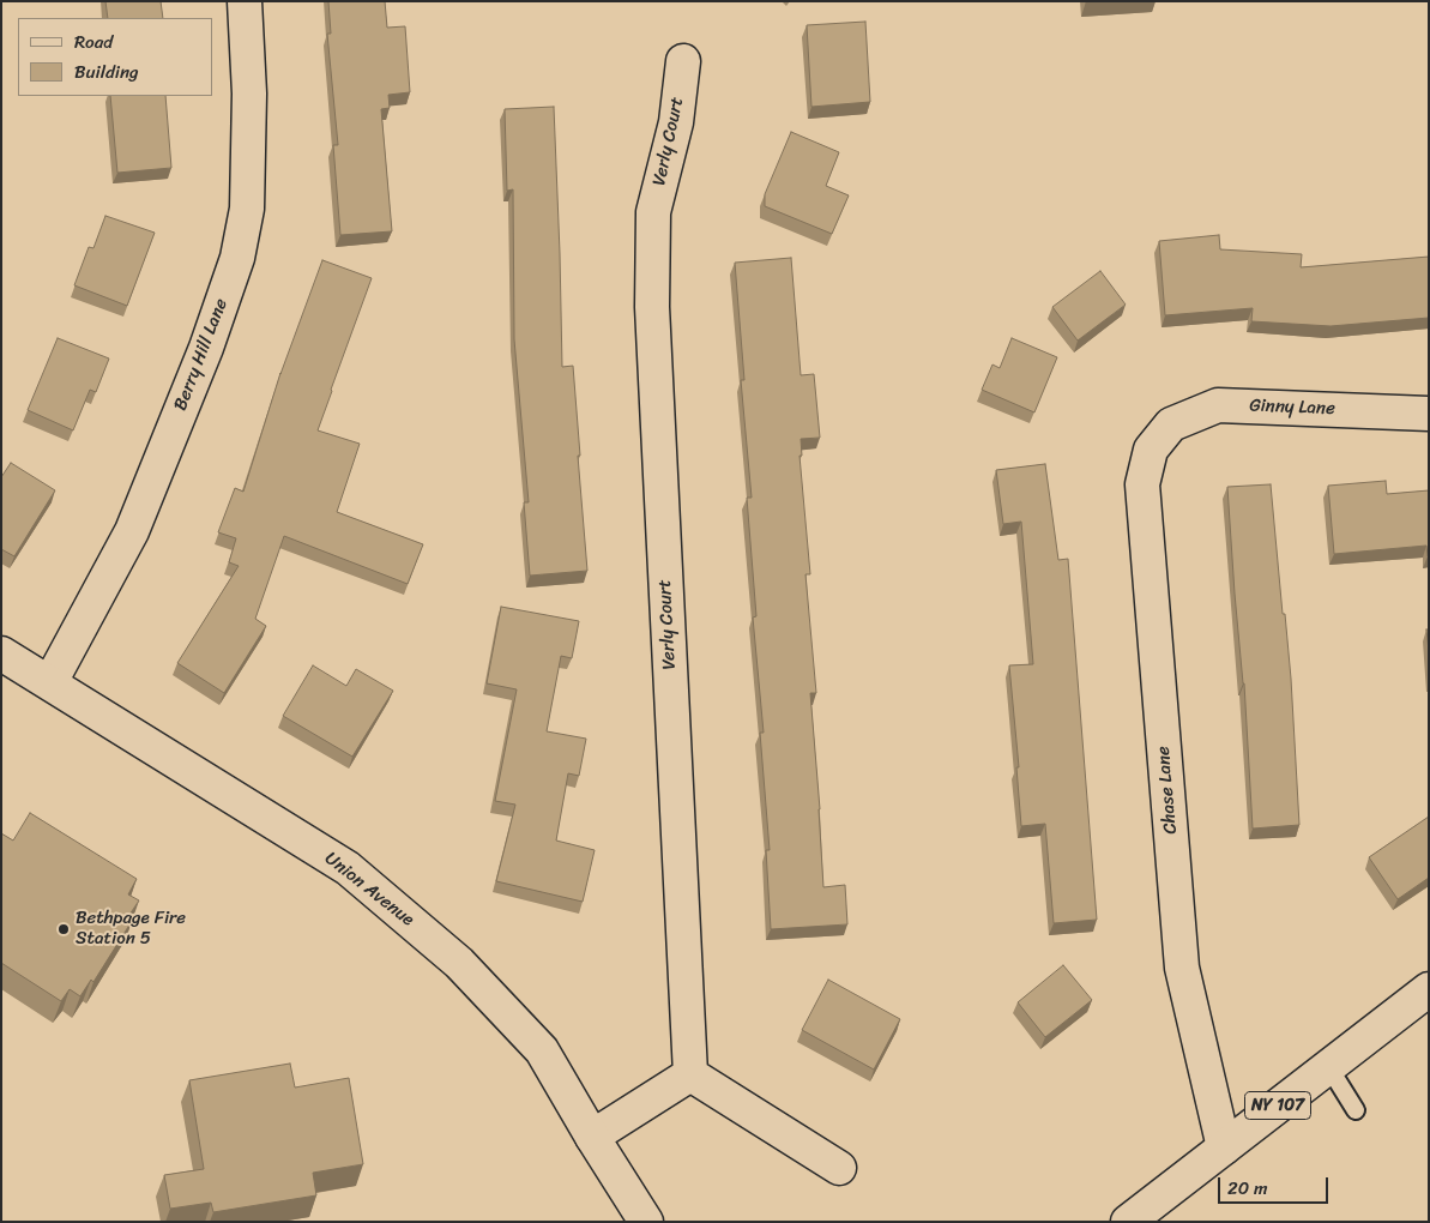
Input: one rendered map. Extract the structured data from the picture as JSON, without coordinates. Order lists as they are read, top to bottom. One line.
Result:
{"streets":{"street":["Verly Court","Berry Hill Lane","Ginny Lane","Chase Lane","Union Avenue","NY 107"]},"crossings":[["Berry Hill Lane","Union Avenue"],["Ginny Lane","Chase Lane"],["Chase Lane","NY 107"]],"places":["Bethpage Fire Station 5"],"legend":["Road","Building"],"scale_bar":"20 m"}
